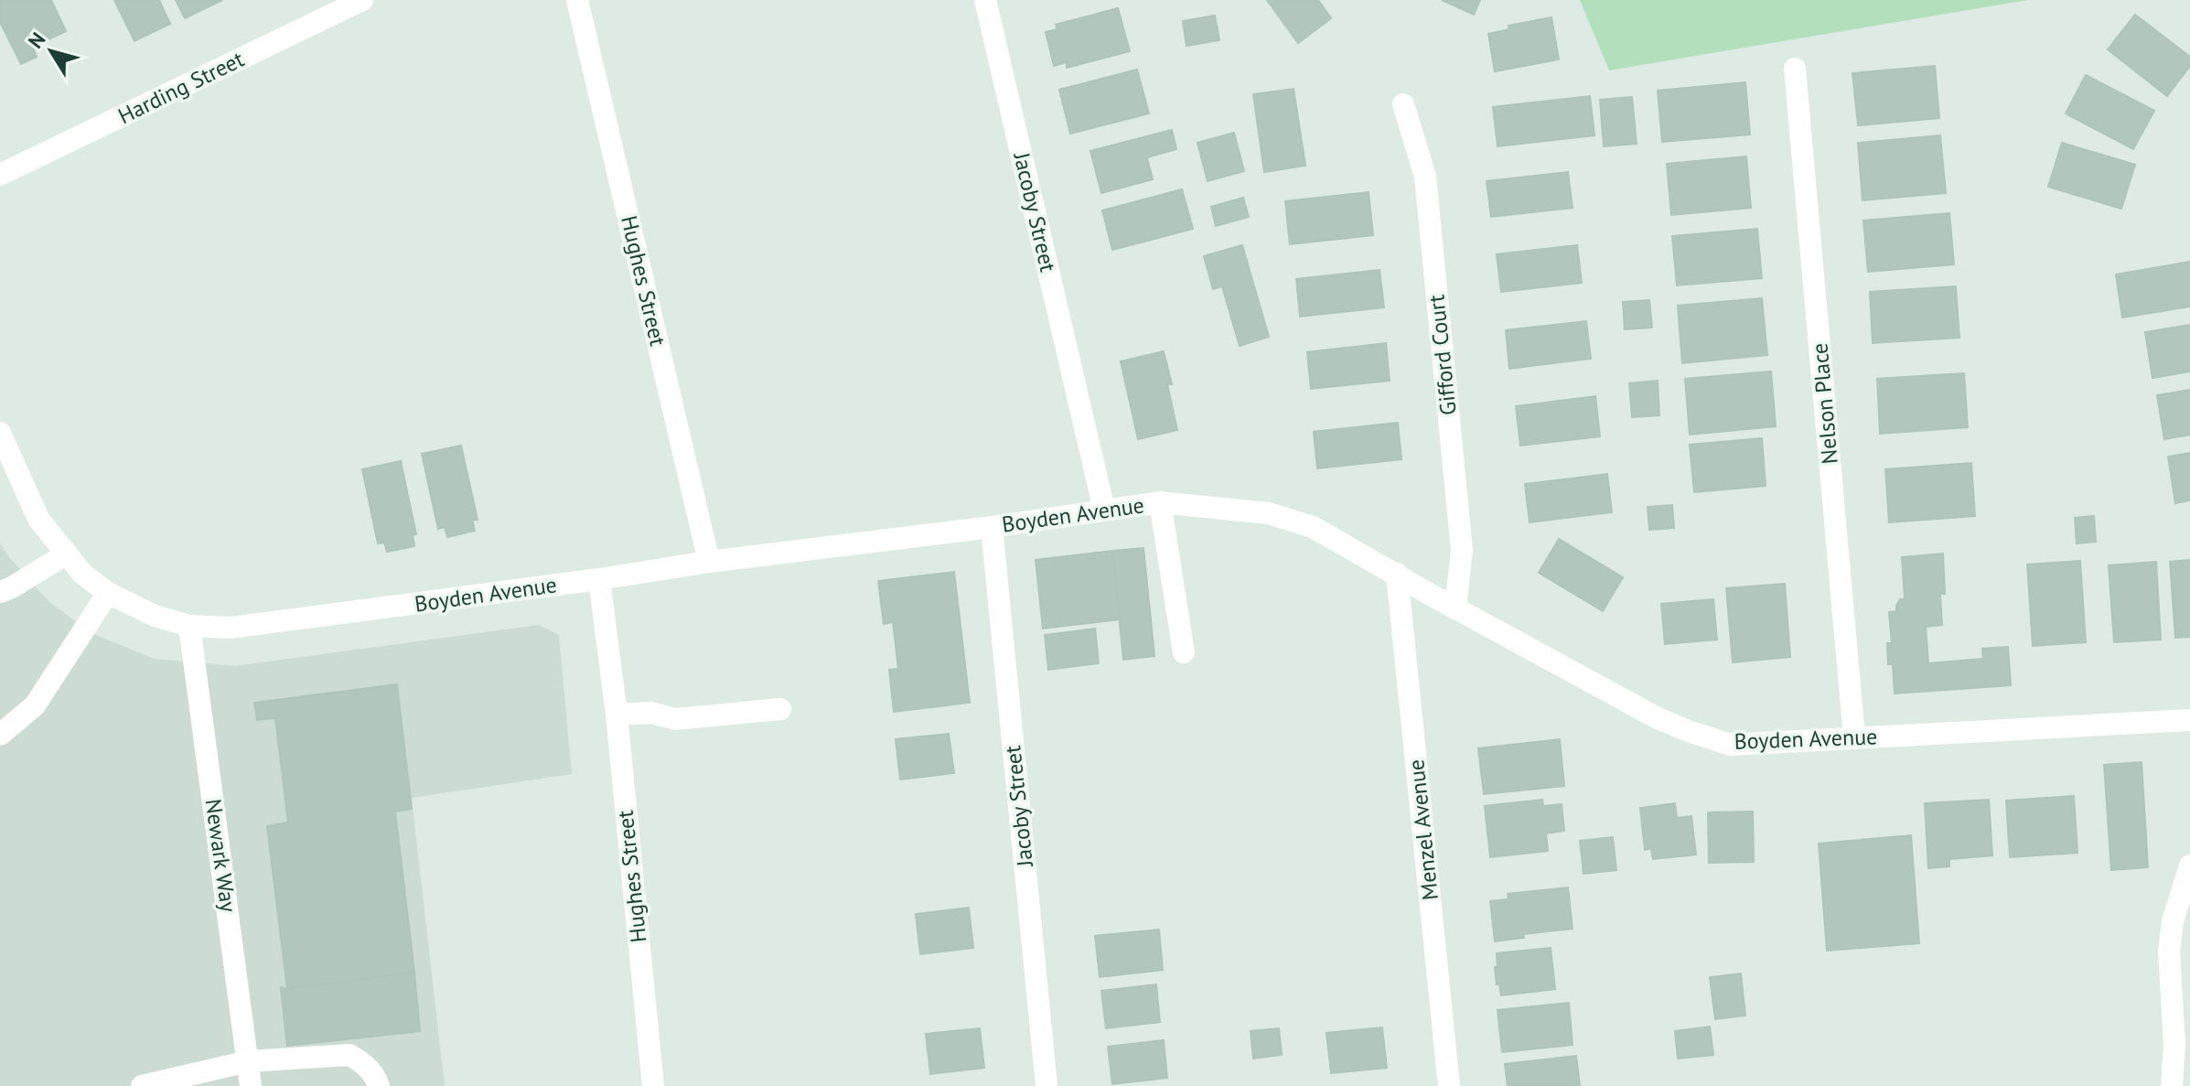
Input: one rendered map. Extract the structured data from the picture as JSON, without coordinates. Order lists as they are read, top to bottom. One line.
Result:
{"streets":{"street":["Harding Street","Jacoby Street","Hughes Street","Gifford Court","Nelson Place","Boyden Avenue","Menzel Avenue","Newark Way"]},"crossings":[["Jacoby Street","Boyden Avenue"],["Hughes Street","Boyden Avenue"],["Gifford Court","Boyden Avenue"],["Nelson Place","Boyden Avenue"],["Boyden Avenue","Menzel Avenue"],["Boyden Avenue","Newark Way"]],"north":"top left"}
